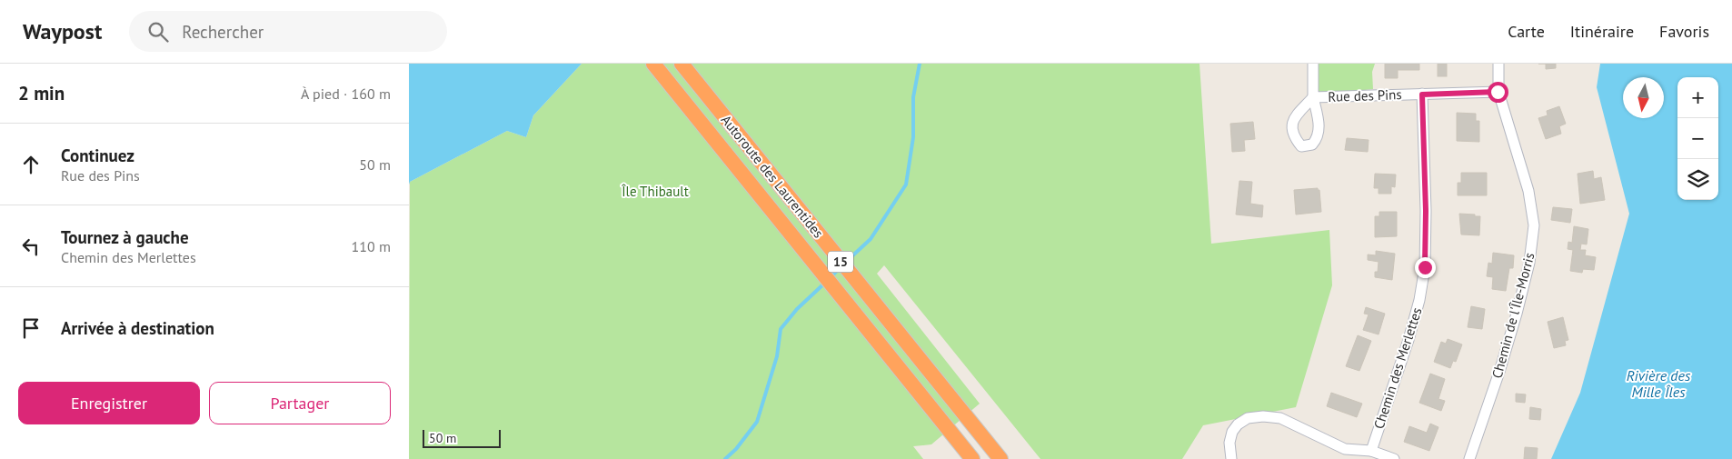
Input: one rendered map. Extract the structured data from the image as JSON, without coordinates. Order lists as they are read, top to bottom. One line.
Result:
{"streets":{"highway":["Autoroute des Laurentides","15"],"street":["Rue des Pins","Chemin de l'Île-Morris","Chemin des Merlettes"]},"crossings":[["Rue des Pins","Chemin de l'Île-Morris"],["Rue des Pins","Chemin des Merlettes"]],"water":["Rivière des Mille Îles"],"parks":["Île Thibault"],"scale_bar":"50 m","north":"bottom","page":{"header":"Waypost","search":"Rechercher","nav":["Carte","Itinéraire","Favoris"],"heading":["2 min","À pied · 160 m"],"map_buttons":["+","−"],"list":[["Continuez","Rue des Pins","50 m"],["Tournez à gauche","Chemin des Merlettes","110 m"],"Arrivée à destination"],"buttons":["Enregistrer","Partager"],"scale":"50 m"}}
